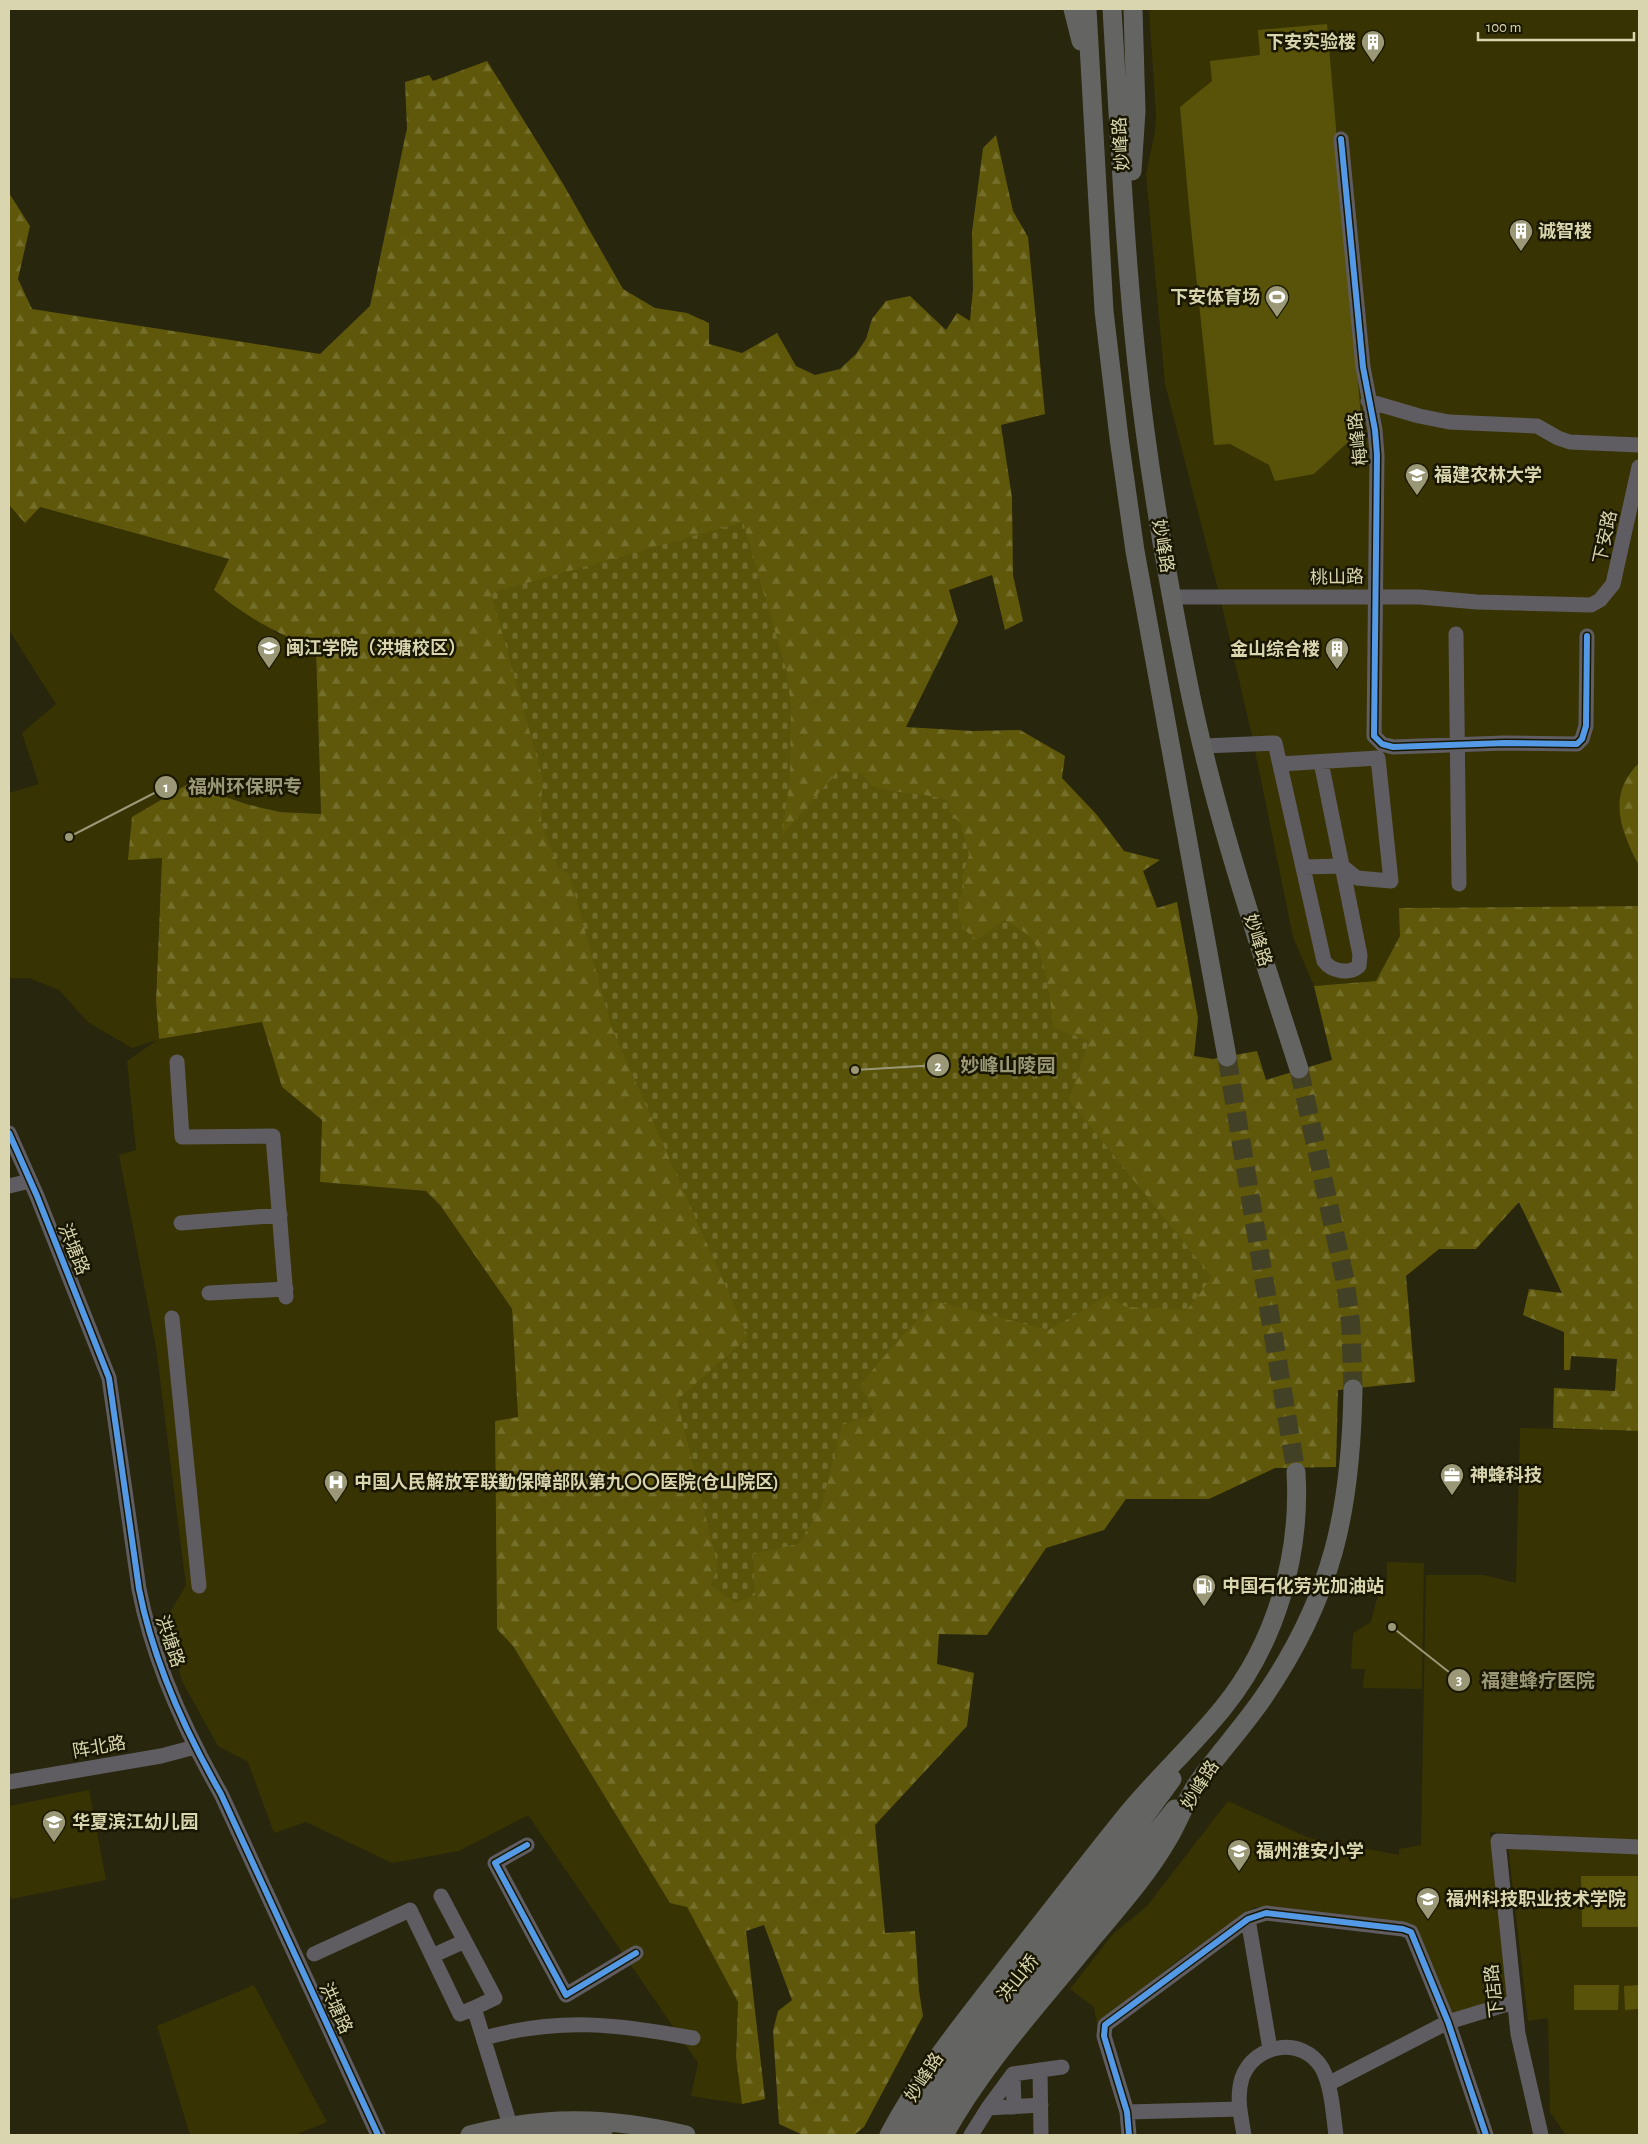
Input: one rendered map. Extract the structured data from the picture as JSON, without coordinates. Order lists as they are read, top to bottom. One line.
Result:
{"streets":{"main road":["妙峰路","洪山桥"],"street":["梅峰路","下安路","桃山路","洪塘路","阵北路","下店路"]},"crossings":[["妙峰路","桃山路"],["梅峰路","桃山路"],["下安路","桃山路"],["洪塘路","阵北路"]],"places":{"building":["下安实验楼","诚智楼","金山综合楼"],"sports":["下安体育场"],"school or university":["福建农林大学","闽江学院（洪塘校区）","华夏滨江幼儿园","福州淮安小学","福州科技职业技术学院"],"other":["福州环保职专","妙峰山陵园","福建蜂疗医院"],"office":["神蜂科技"],"hospital":["中国人民解放军联勤保障部队第九〇〇医院(仓山院区)"],"fuel station":["中国石化劳光加油站"]},"scale_bar":"100 m"}
